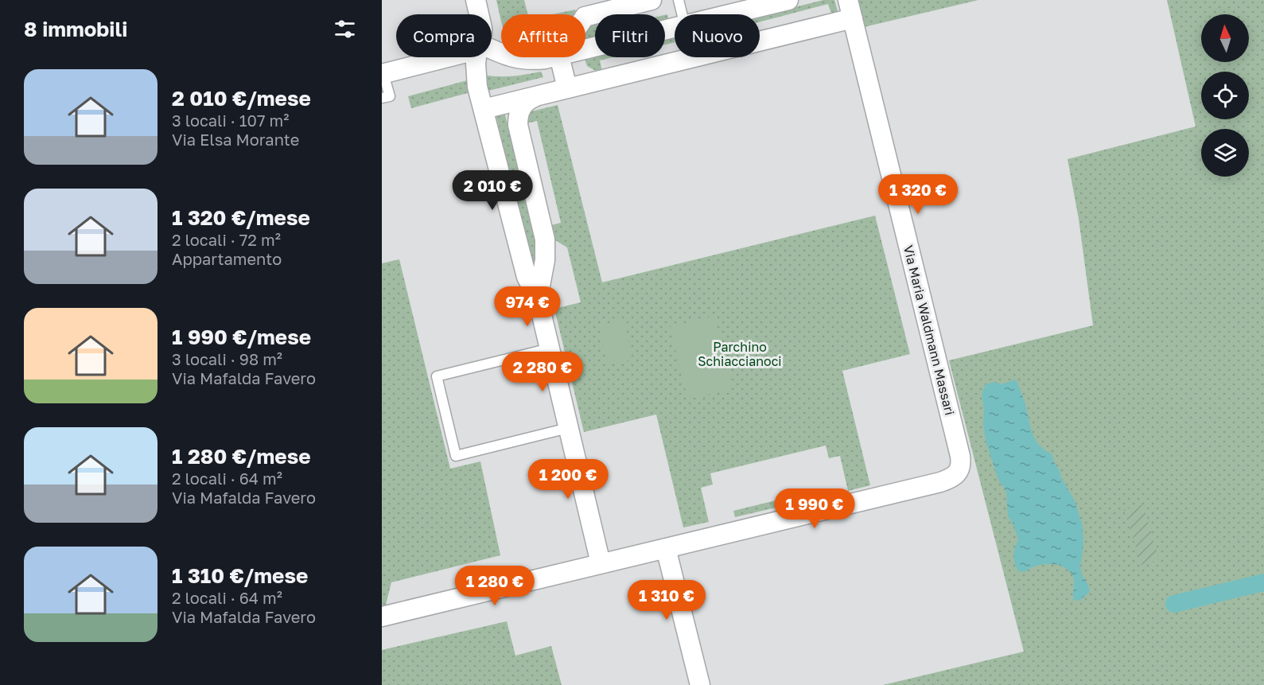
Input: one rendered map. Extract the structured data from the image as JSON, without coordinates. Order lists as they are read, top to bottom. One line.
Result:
{"streets":{"street":["Via Maria Waldmann Massari"]},"parks":["Parchino Schiaccianoci"],"north":"top","page":{"heading":"8 immobili","chip":["Compra","Affitta","Filtri","Nuovo"],"list":[{"name":"2 010 €/mese","note":"3 locali · 107 m² · Via Elsa Morante"},{"name":"1 320 €/mese","note":"2 locali · 72 m² · Appartamento"},{"name":"1 990 €/mese","note":"3 locali · 98 m² · Via Mafalda Favero"},{"name":"1 280 €/mese","note":"2 locali · 64 m² · Via Mafalda Favero"},{"name":"1 310 €/mese","note":"2 locali · 64 m² · Via Mafalda Favero"}],"price":["2 010 €","1 320 €","974 €","2 280 €","1 200 €","1 990 €","1 280 €","1 310 €"]}}
